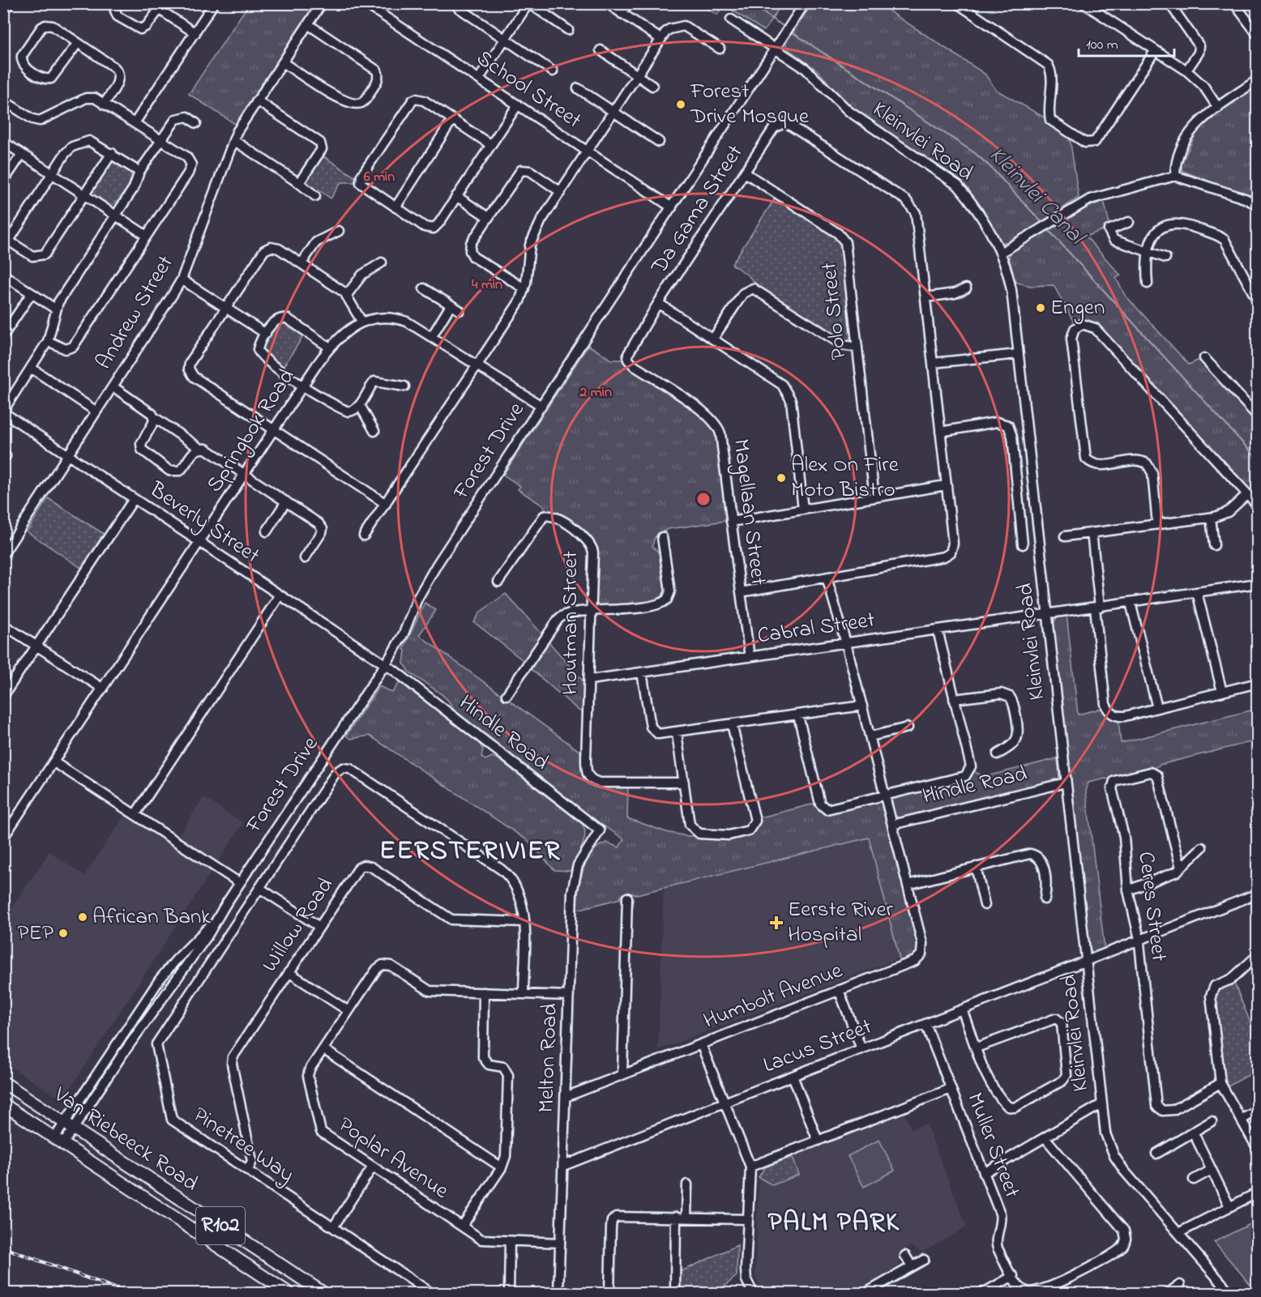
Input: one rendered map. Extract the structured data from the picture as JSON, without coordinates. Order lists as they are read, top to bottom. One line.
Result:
{"streets":{"main road":["Van Riebeeck Road","R102"],"street":["School Street","Kleinvlei Road","Da Gama Street","Polo Street","Andrew Street","Springbok Road","Forest Drive","Magellaan Street","Beverly Street","Houtman Street","Cabral Street","Hindle Road","Ceres Street","Willow Road","Humbolt Avenue","Lacus Street","Melton Road","Pinetree Way","Muller Street","Poplar Avenue"]},"crossings":[["School Street","Forest Drive"],["Kleinvlei Road","Forest Drive"],["Kleinvlei Road","Cabral Street"],["Kleinvlei Road","Hindle Road"],["Kleinvlei Road","Lacus Street"],["Da Gama Street","Polo Street"],["Da Gama Street","Magellaan Street"],["Da Gama Street","Humbolt Avenue"],["Andrew Street","Beverly Street"],["Springbok Road","Forest Drive"],["Springbok Road","Beverly Street"],["Forest Drive","Beverly Street"],["Forest Drive","Hindle Road"],["Forest Drive","Van Riebeeck Road"],["Magellaan Street","Cabral Street"],["Beverly Street","Hindle Road"],["Houtman Street","Cabral Street"],["Cabral Street","Humbolt Avenue"],["Hindle Road","Humbolt Avenue"],["Hindle Road","Melton Road"],["Ceres Street","Lacus Street"],["Willow Road","Pinetree Way"],["Humbolt Avenue","Melton Road"],["Lacus Street","Melton Road"],["Lacus Street","Muller Street"],["Melton Road","Poplar Avenue"]],"districts":["EERSTERIVIER","PALM PARK"],"water":["Kleinvlei Canal"],"places":{"other":["Forest Drive Mosque","Engen","Alex On Fire Moto Bistro","African Bank","PEP"],"health":["Eerste River Hospital"]},"scale_bar":"100 m","rings":["6 min","4 min","2 min"]}
